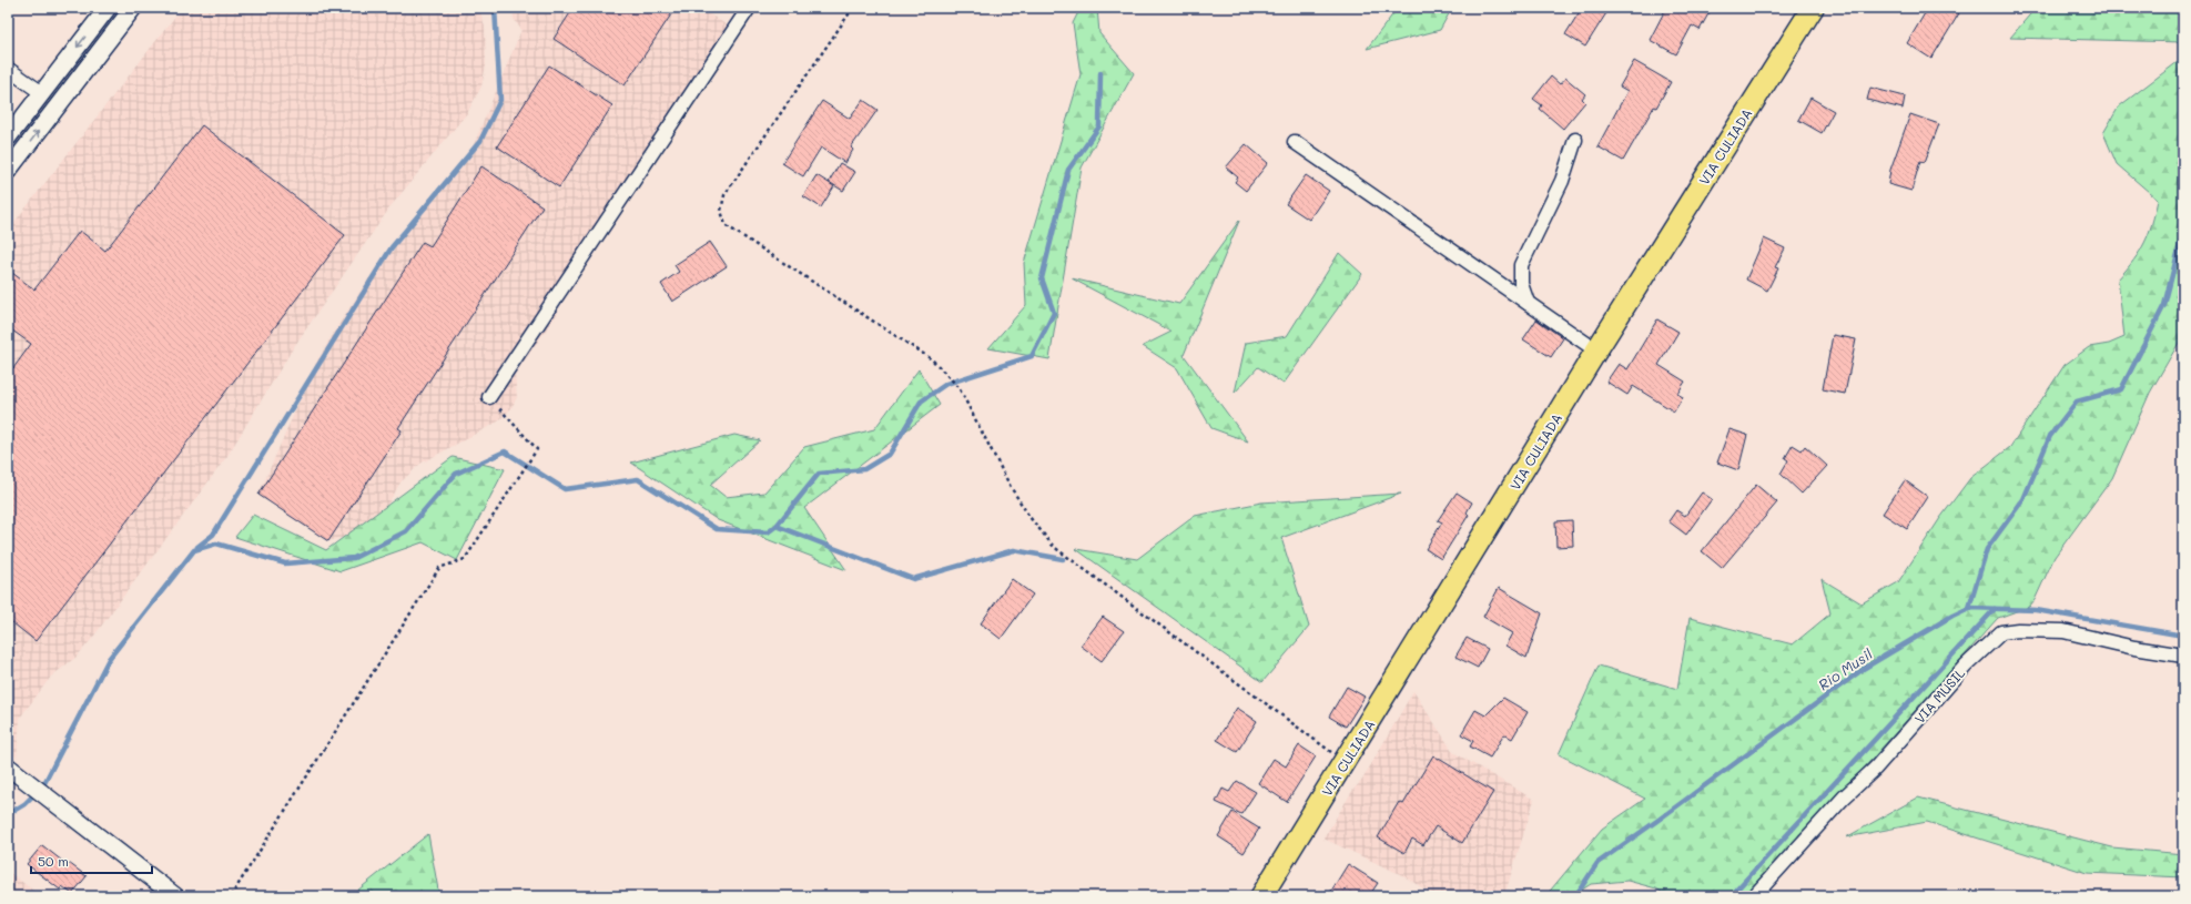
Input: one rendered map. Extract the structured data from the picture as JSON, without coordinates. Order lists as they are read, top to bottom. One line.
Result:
{"streets":{"main road":["VIA CULIADA"],"street":["VIA MUSIL"]},"water":["Rio Musil"],"scale_bar":"50 m"}
